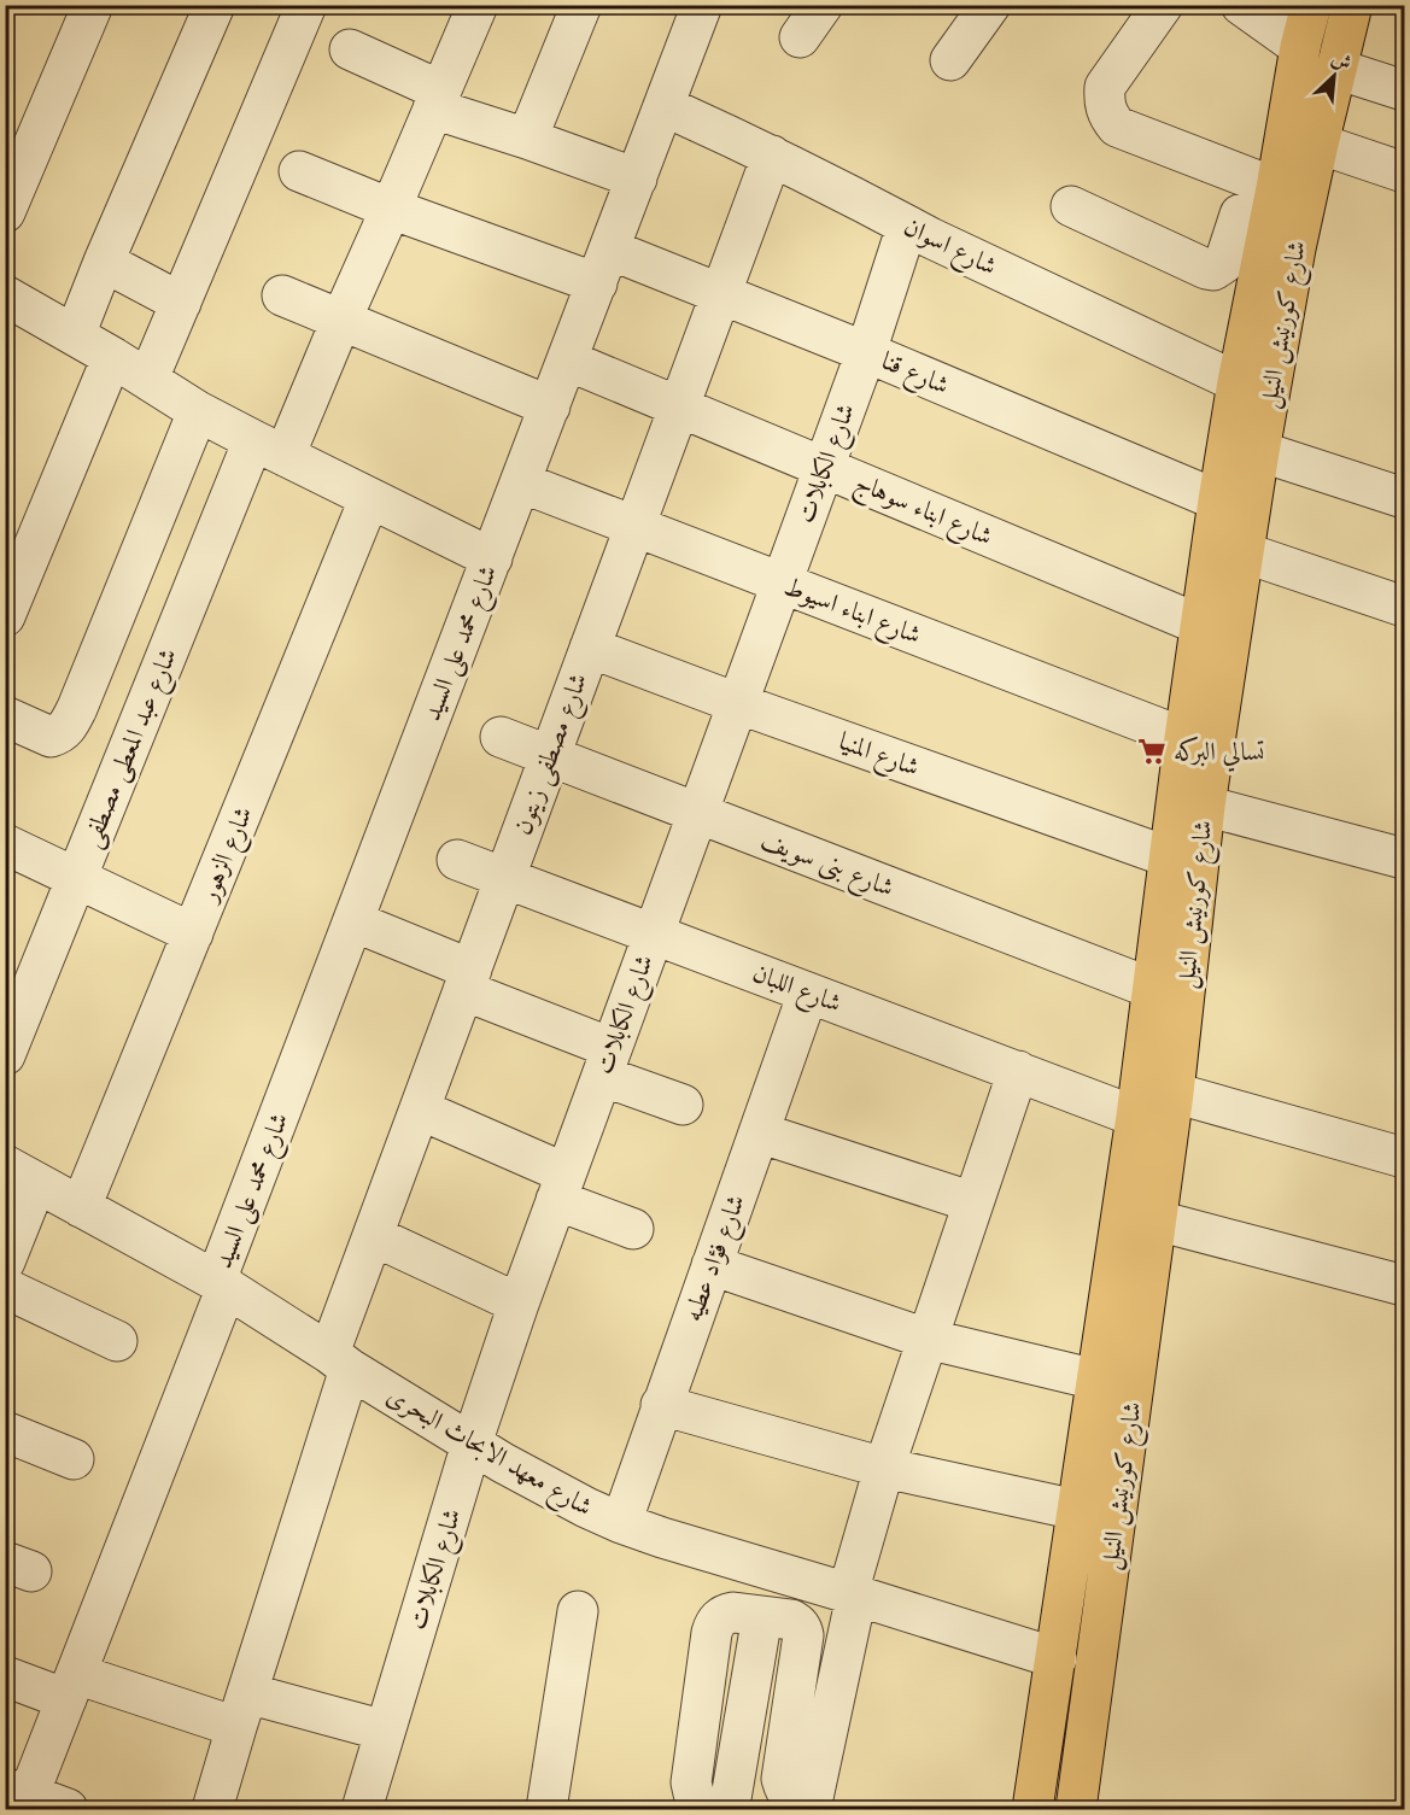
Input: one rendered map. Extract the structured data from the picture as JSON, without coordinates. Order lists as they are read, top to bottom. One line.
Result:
{"streets":{"main road":["شارع كورنيش النيل"],"street":["شارع اسوان","شارع قنا","شارع الكابلات","شارع ابناء سوهاج","شارع ابناء اسيوط","شارع محمد على السيد","شارع عبد المعطى مصطفى","شارع مصطفى زيتون","شارع المنيا","شارع الزهور","شارع بنى سويف","شارع اللبان","شارع فؤاد عطيه","شارع معهد الابحاث البحرى"]},"crossings":[["شارع اسوان","شارع كورنيش النيل"],["شارع اسوان","شارع الكابلات"],["شارع اسوان","شارع محمد على السيد"],["شارع اسوان","شارع مصطفى زيتون"],["شارع كورنيش النيل","شارع قنا"],["شارع كورنيش النيل","شارع ابناء سوهاج"],["شارع كورنيش النيل","شارع ابناء اسيوط"],["شارع كورنيش النيل","شارع المنيا"],["شارع كورنيش النيل","شارع بنى سويف"],["شارع كورنيش النيل","شارع اللبان"],["شارع كورنيش النيل","شارع معهد الابحاث البحرى"],["شارع قنا","شارع الكابلات"],["شارع قنا","شارع محمد على السيد"],["شارع قنا","شارع عبد المعطى مصطفى"],["شارع قنا","شارع مصطفى زيتون"],["شارع الكابلات","شارع ابناء سوهاج"],["شارع الكابلات","شارع ابناء اسيوط"],["شارع الكابلات","شارع المنيا"],["شارع الكابلات","شارع بنى سويف"],["شارع الكابلات","شارع اللبان"],["شارع الكابلات","شارع معهد الابحاث البحرى"],["شارع ابناء سوهاج","شارع محمد على السيد"],["شارع ابناء سوهاج","شارع مصطفى زيتون"],["شارع ابناء اسيوط","شارع محمد على السيد"],["شارع ابناء اسيوط","شارع مصطفى زيتون"],["شارع محمد على السيد","شارع معهد الابحاث البحرى"],["شارع مصطفى زيتون","شارع المنيا"],["شارع مصطفى زيتون","شارع بنى سويف"],["شارع مصطفى زيتون","شارع اللبان"],["شارع مصطفى زيتون","شارع معهد الابحاث البحرى"],["شارع الزهور","شارع معهد الابحاث البحرى"],["شارع اللبان","شارع فؤاد عطيه"],["شارع فؤاد عطيه","شارع معهد الابحاث البحرى"]],"places":{"supermarket":["تسالي البركه"]},"north":"top right"}
